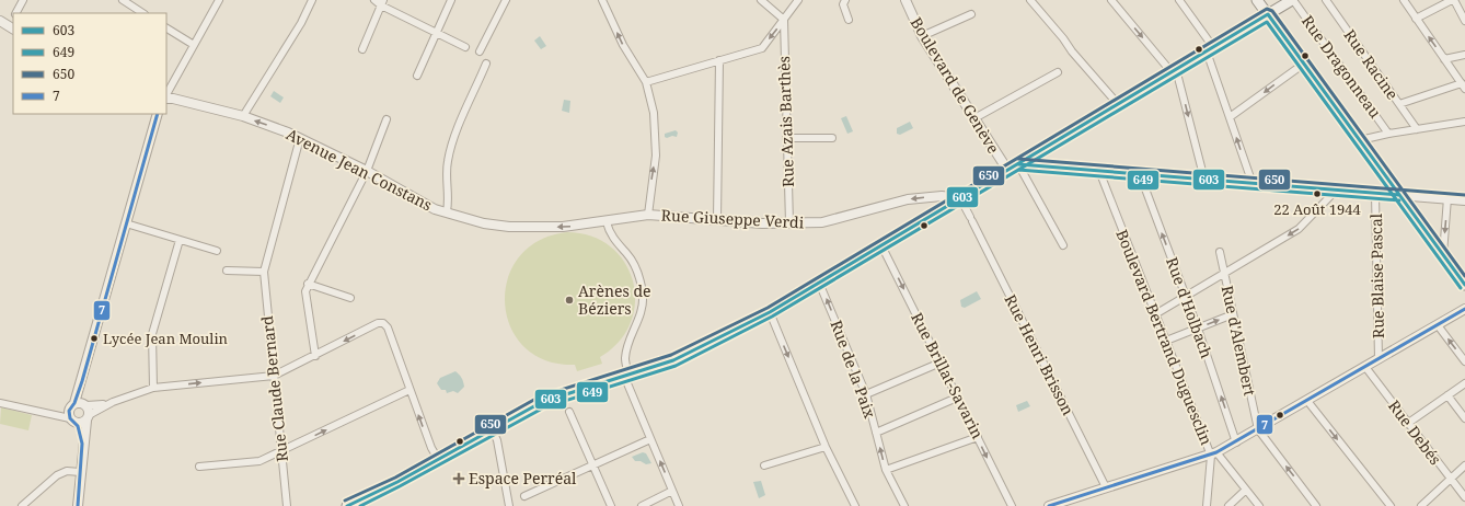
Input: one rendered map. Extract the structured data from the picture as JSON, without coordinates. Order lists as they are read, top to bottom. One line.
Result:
{"streets":{"street":["Rue Racine","Rue Dragonneau","Boulevard de Genève","Rue Azais Barthès","Avenue Jean Constans","Rue Giuseppe Verdi","Rue Blaise Pascal","Rue d'Holbach","Boulevard Bertrand Duguesclin","Rue d'Alembert","Rue Henri Brisson","Rue de la Paix","Rue Brillat-Savarin","Rue Claude Bernard","Rue Debés"]},"crossings":[["Rue Azais Barthès","Rue Giuseppe Verdi"],["Avenue Jean Constans","Rue Giuseppe Verdi"],["Avenue Jean Constans","Rue Claude Bernard"],["Rue Giuseppe Verdi","Rue Henri Brisson"]],"one_way":["Avenue Jean Constans","Rue Giuseppe Verdi","Rue d'Holbach","Rue Brillat-Savarin"],"places":{"other":["22 Août 1944","Arènes de Béziers","Lycée Jean Moulin"],"health":["Espace Perréal"]},"lines":["transit line 650","transit line 603","transit line 649","transit line 7"],"legend":["603","649","650","7"]}
